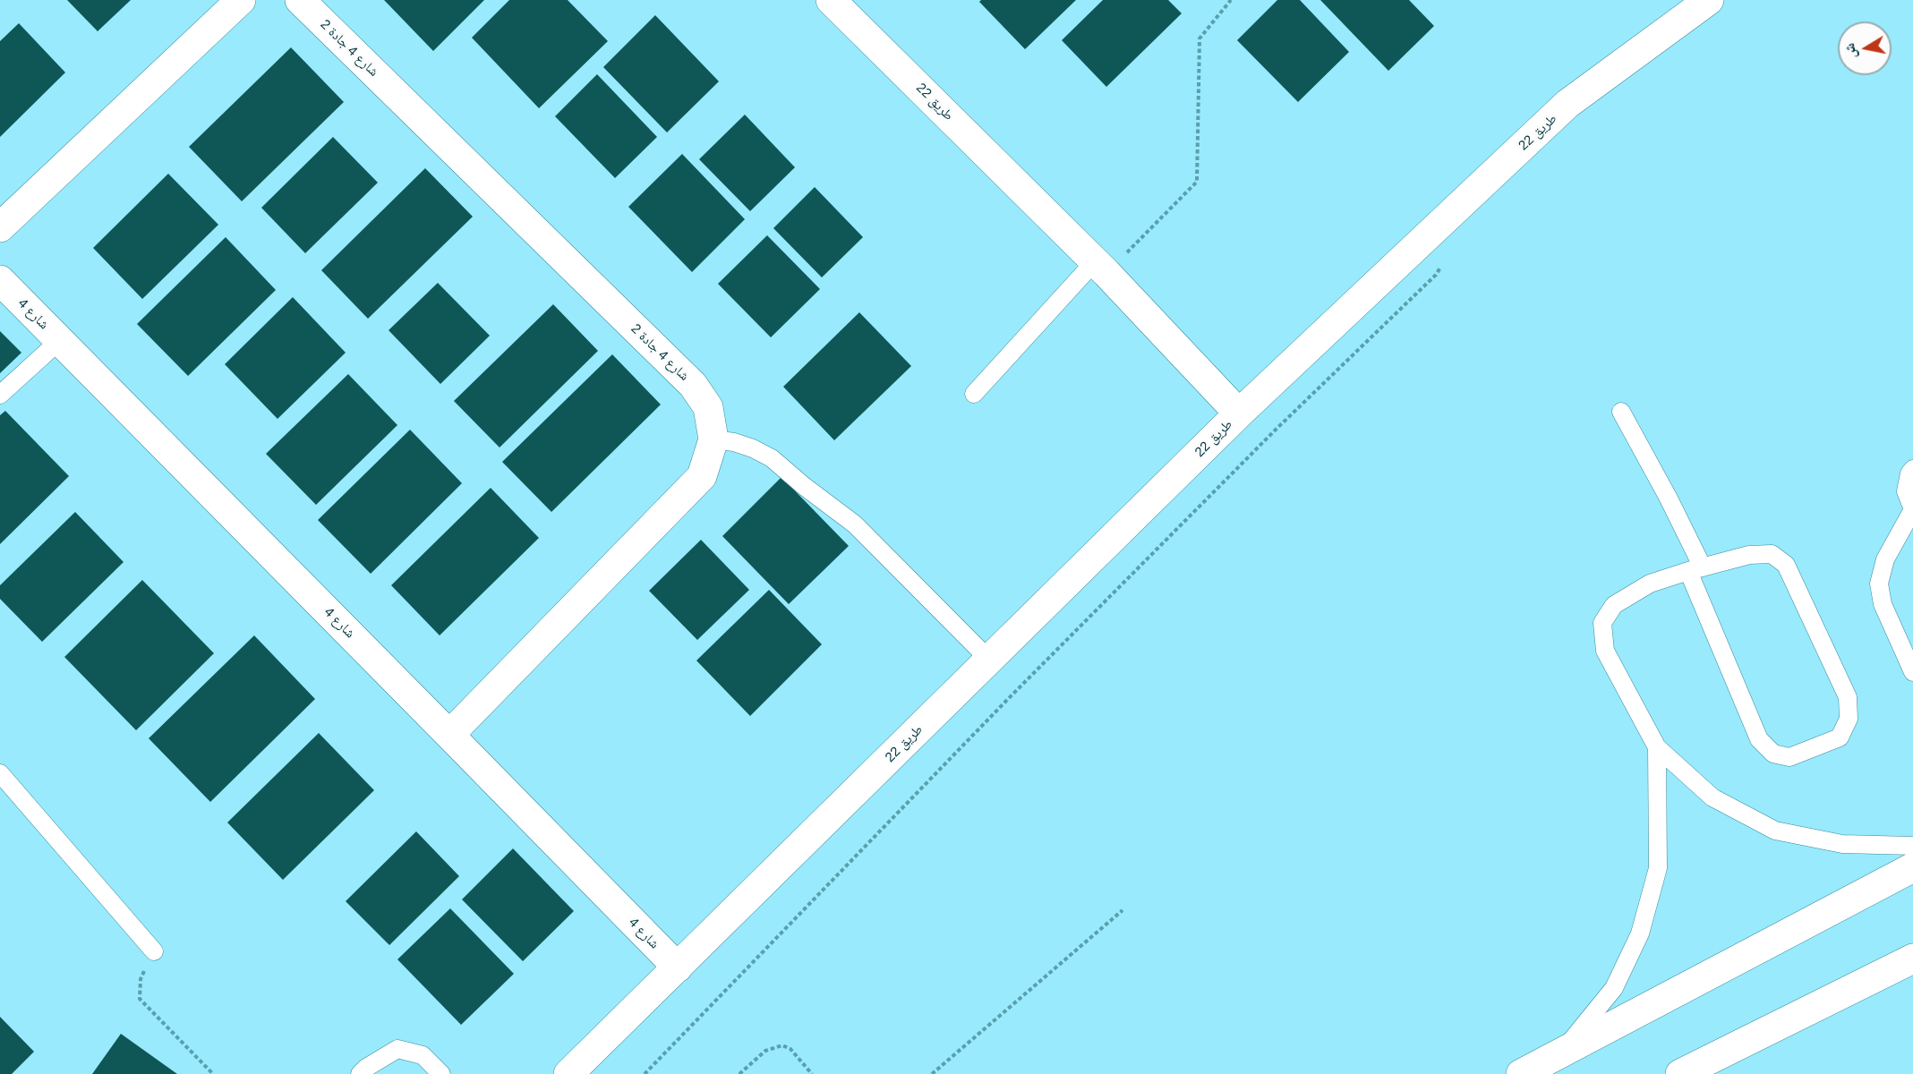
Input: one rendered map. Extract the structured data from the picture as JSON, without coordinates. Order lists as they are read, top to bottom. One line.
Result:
{"streets":{"street":["شارع 4 جادة 2","طريق 22","شارع 4"]},"crossings":[["شارع 4 جادة 2","شارع 4"],["طريق 22","شارع 4"]],"north":"left"}
